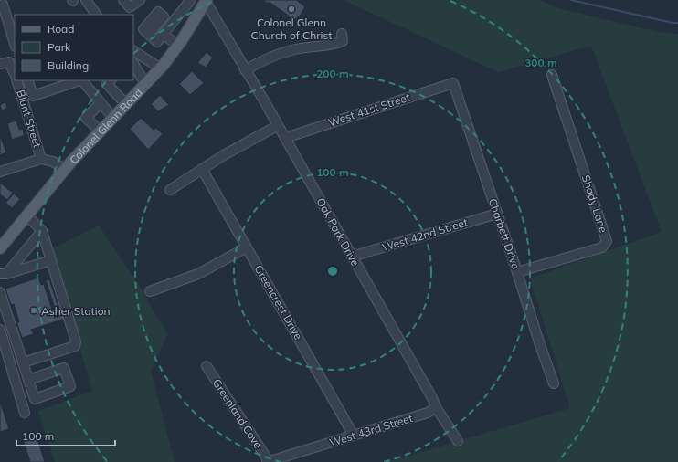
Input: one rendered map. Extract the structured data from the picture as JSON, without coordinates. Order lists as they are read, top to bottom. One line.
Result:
{"streets":{"main road":["Colonel Glenn Road"],"street":["West 41st Street","Blunt Street","Shady Lane","Oak Park Drive","Charbett Drive","West 42nd Street","Greencrest Drive","Greenland Cove","West 43rd Street"]},"crossings":[["West 41st Street","Oak Park Drive"],["West 41st Street","Charbett Drive"],["Colonel Glenn Road","Oak Park Drive"],["Shady Lane","Charbett Drive"],["Oak Park Drive","West 42nd Street"],["Oak Park Drive","West 43rd Street"],["Charbett Drive","West 42nd Street"],["Greencrest Drive","West 43rd Street"],["Greenland Cove","West 43rd Street"]],"places":["Colonel Glenn Church of Christ","Asher Station"],"legend":["Road","Park","Building"],"scale_bar":"100 m","rings":["300 m","200 m","100 m"]}
